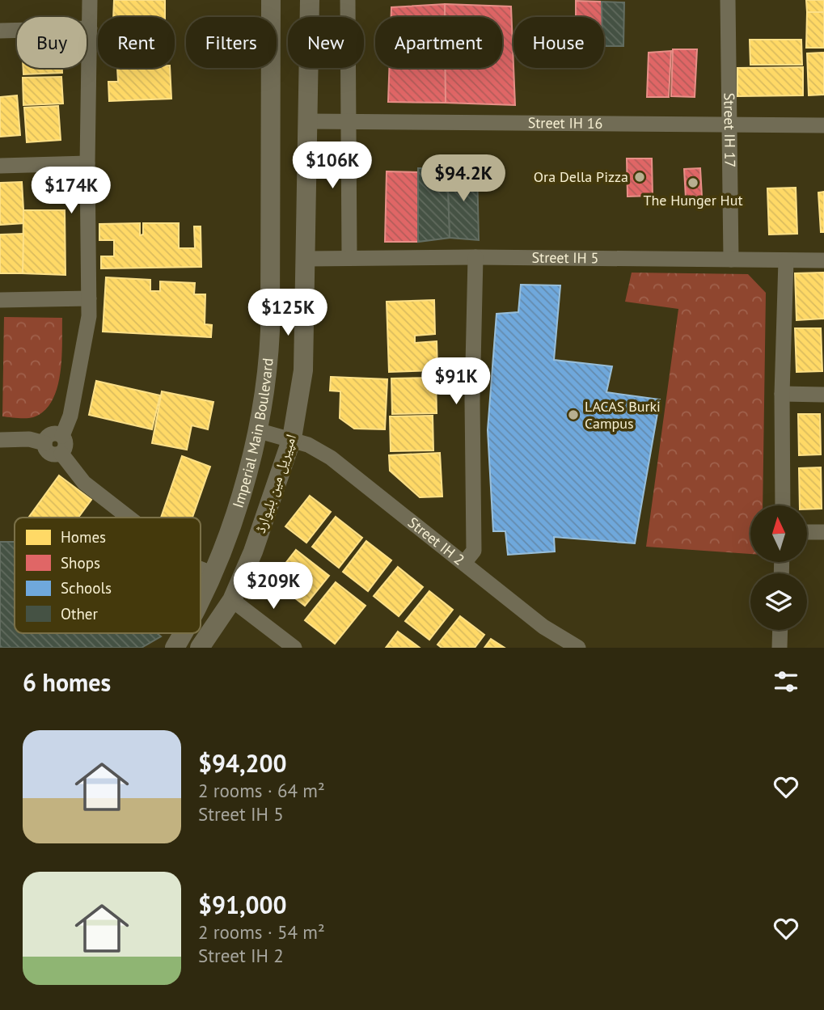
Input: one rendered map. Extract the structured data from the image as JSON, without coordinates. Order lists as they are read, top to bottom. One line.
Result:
{"streets":{"street":["Street IH 16","Street IH 17","Street IH 5","Imperial Main Boulevard","امپیریل مین بلیوارڈ","Street IH 2"]},"crossings":[["Street IH 16","Street IH 17"],["Street IH 16","امپیریل مین بلیوارڈ"],["Street IH 17","Street IH 5"],["Street IH 5","امپیریل مین بلیوارڈ"],["Imperial Main Boulevard","Street IH 2"],["امپیریل مین بلیوارڈ","Street IH 2"]],"places":["Ora Della Pizza","The Hunger Hut","LACAS Burki Campus"],"legend":["Homes","Shops","Schools","Other"],"north":"top","page":{"chip":["Buy","Rent","Filters","New","Apartment","House"],"price":["$106K","$94.2K","$174K","$125K","$91K","$209K"],"heading":"6 homes","list":[{"name":"$94,200","note":"2 rooms · 64 m² · Street IH 5"},{"name":"$91,000","note":"2 rooms · 54 m² · Street IH 2"}]}}
